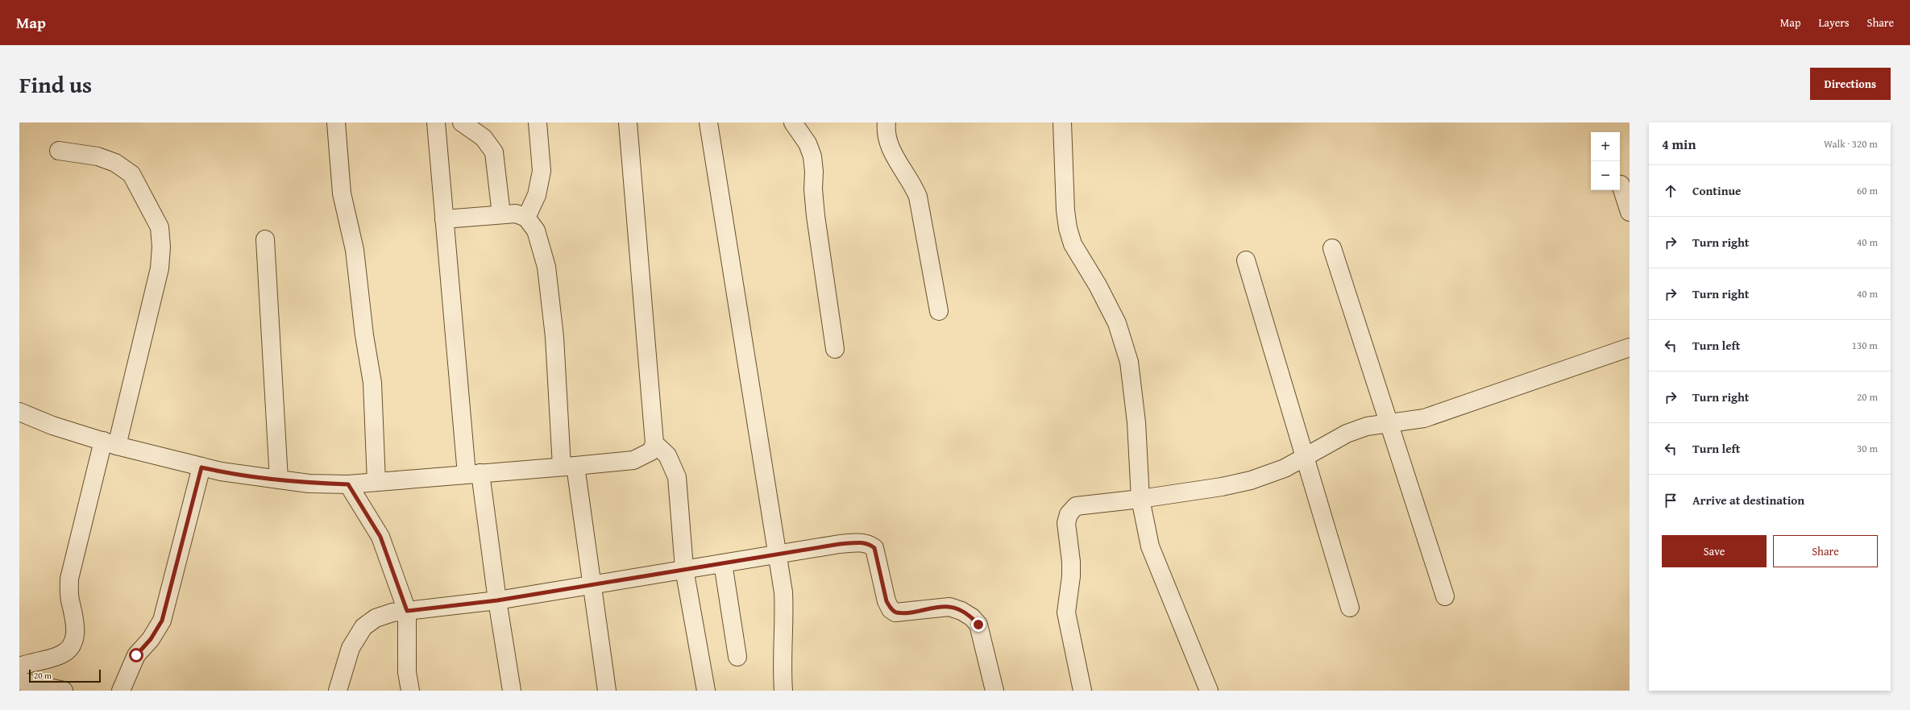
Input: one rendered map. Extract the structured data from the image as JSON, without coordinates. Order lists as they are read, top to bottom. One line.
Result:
{"scale_bar":"20 m","page":{"header":"Map","nav":["Map","Layers","Share"],"title":"Find us","buttons":["Directions",["Save","Share"]],"heading":["4 min","Walk · 320 m"],"map_buttons":["+","−"],"list":[["Continue","60 m"],["Turn right","40 m"],["Turn right","40 m"],["Turn left","130 m"],["Turn right","20 m"],["Turn left","30 m"],"Arrive at destination"],"scale":"20 m"}}
